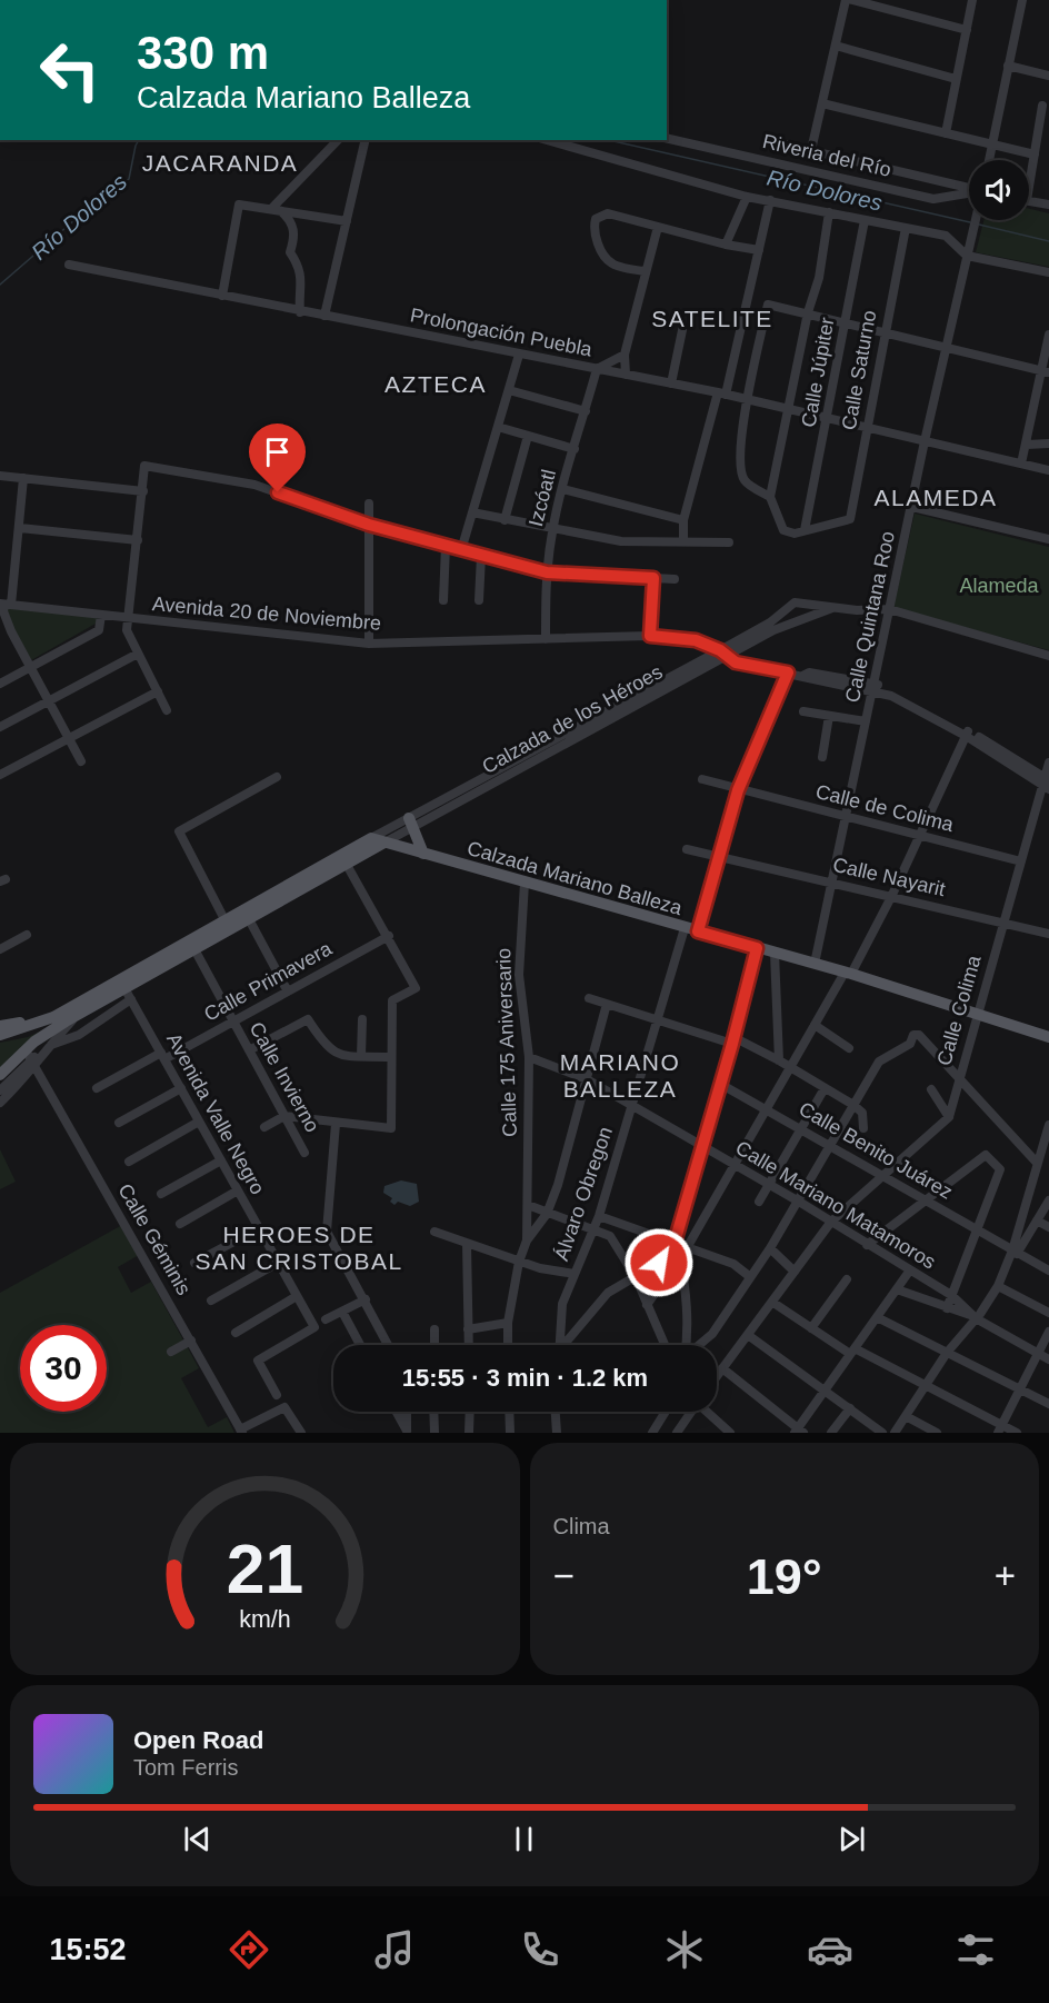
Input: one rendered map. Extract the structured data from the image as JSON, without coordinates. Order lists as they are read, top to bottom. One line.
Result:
{"streets":{"main road":["Calzada de los Héroes","Calzada Mariano Balleza"],"street":["Riveria del Río","Prolongación Puebla","Calle Saturno","Calle Júpiter","Izcóatl","Avenida 20 de Noviembre","Calle Quintana Roo","Calle de Colima","Calle Nayarit","Calle Primavera","Calle Colima","Calle 175 Aniversario","Calle Invierno","Avenida Valle Negro","Calle Benito Juárez","Álvaro Obregon","Calle Mariano Matamoros","Calle Géminis"]},"crossings":[["Prolongación Puebla","Calle Saturno"],["Prolongación Puebla","Calle Júpiter"],["Prolongación Puebla","Izcóatl"],["Prolongación Puebla","Calle Quintana Roo"],["Calle Saturno","Calle Júpiter"],["Izcóatl","Avenida 20 de Noviembre"],["Avenida 20 de Noviembre","Calle Quintana Roo"],["Avenida 20 de Noviembre","Calzada de los Héroes"],["Avenida 20 de Noviembre","Calle Colima"],["Calle Quintana Roo","Calle de Colima"],["Calle Quintana Roo","Calle Nayarit"],["Calle Quintana Roo","Calzada Mariano Balleza"],["Calzada de los Héroes","Calzada Mariano Balleza"],["Calzada de los Héroes","Calle Invierno"],["Calzada de los Héroes","Avenida Valle Negro"],["Calzada de los Héroes","Calle Géminis"],["Calle de Colima","Calle Colima"],["Calle Nayarit","Calle Colima"],["Calzada Mariano Balleza","Calle Colima"],["Calzada Mariano Balleza","Calle 175 Aniversario"],["Calzada Mariano Balleza","Álvaro Obregon"],["Calle Primavera","Calle Invierno"],["Calle Primavera","Avenida Valle Negro"],["Calle 175 Aniversario","Calle Mariano Matamoros"],["Álvaro Obregon","Calle Mariano Matamoros"]],"districts":["JACARANDA","SATELITE","AZTECA","ALAMEDA","MARIANO BALLEZA","HEROES DE SAN CRISTOBAL"],"water":["Río Dolores"],"parks":["Alameda"],"page":{"turn":["330 m","Calzada Mariano Balleza"],"limit":"30","trip":"15:55 · 3 min · 1.2 km","tile":"Clima","heat":["−","19°","+"],"song":["Open Road","Tom Ferris"],"tabs":"15:52","gauge":["21","km/h"]}}
